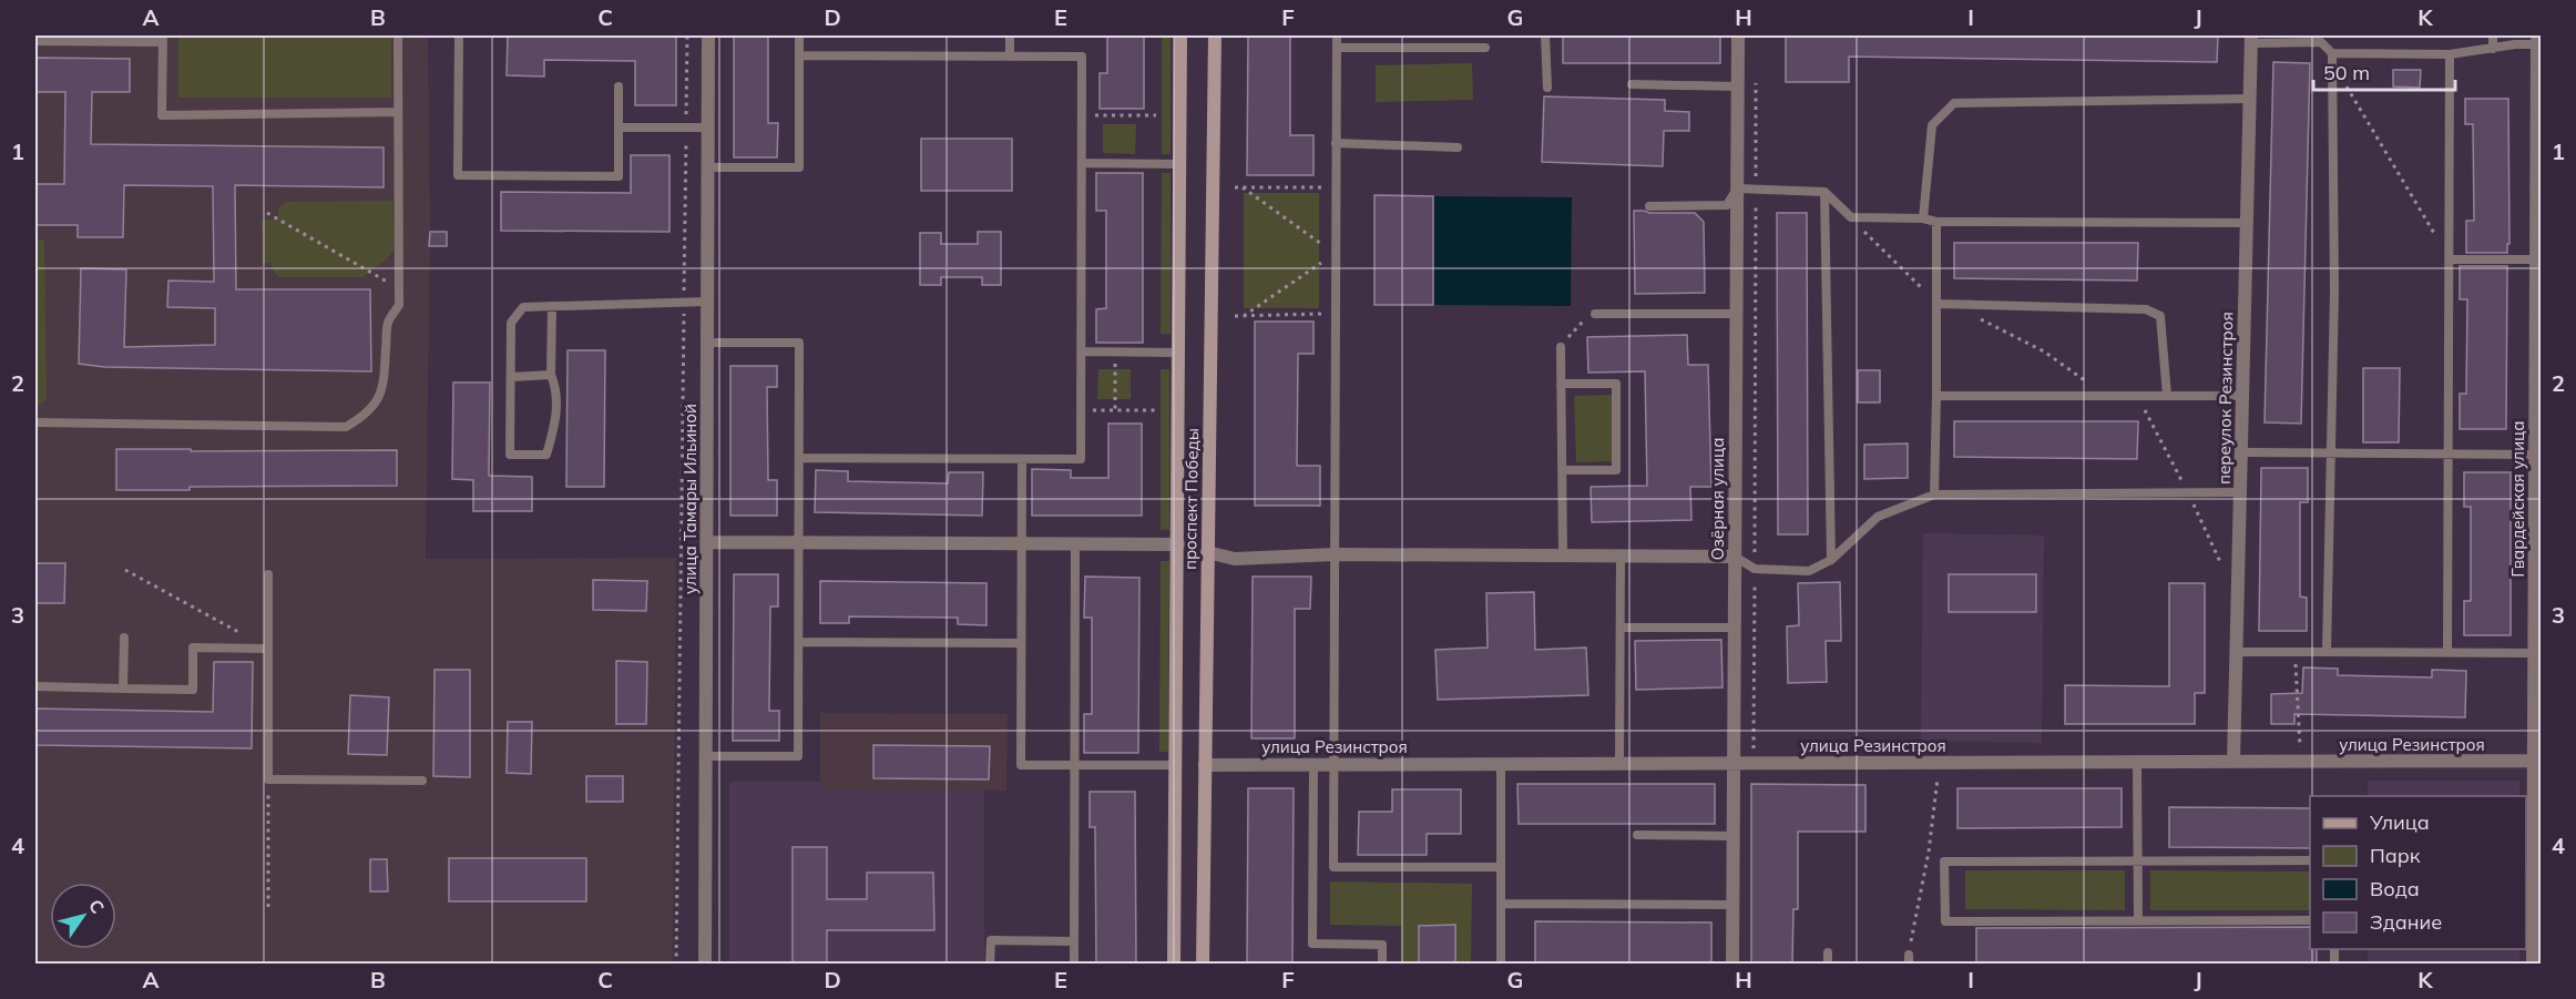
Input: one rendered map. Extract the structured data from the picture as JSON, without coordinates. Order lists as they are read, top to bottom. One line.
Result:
{"streets":{"main road":["проспект Победы"],"street":["переулок Резинстроя","улица Тамары Ильиной","Озёрная улица","Гвардейская улица","улица Резинстроя"]},"crossings":[["переулок Резинстроя","улица Резинстроя"],["проспект Победы","улица Резинстроя"],["Озёрная улица","улица Резинстроя"],["Гвардейская улица","улица Резинстроя"]],"legend":["Улица","Парк","Вода","Здание"],"scale_bar":"50 m","north":"top right","grid":{"columns":["A","B","C","D","E","F","G","H","I","J","K"],"rows":["1","2","3","4"]}}
